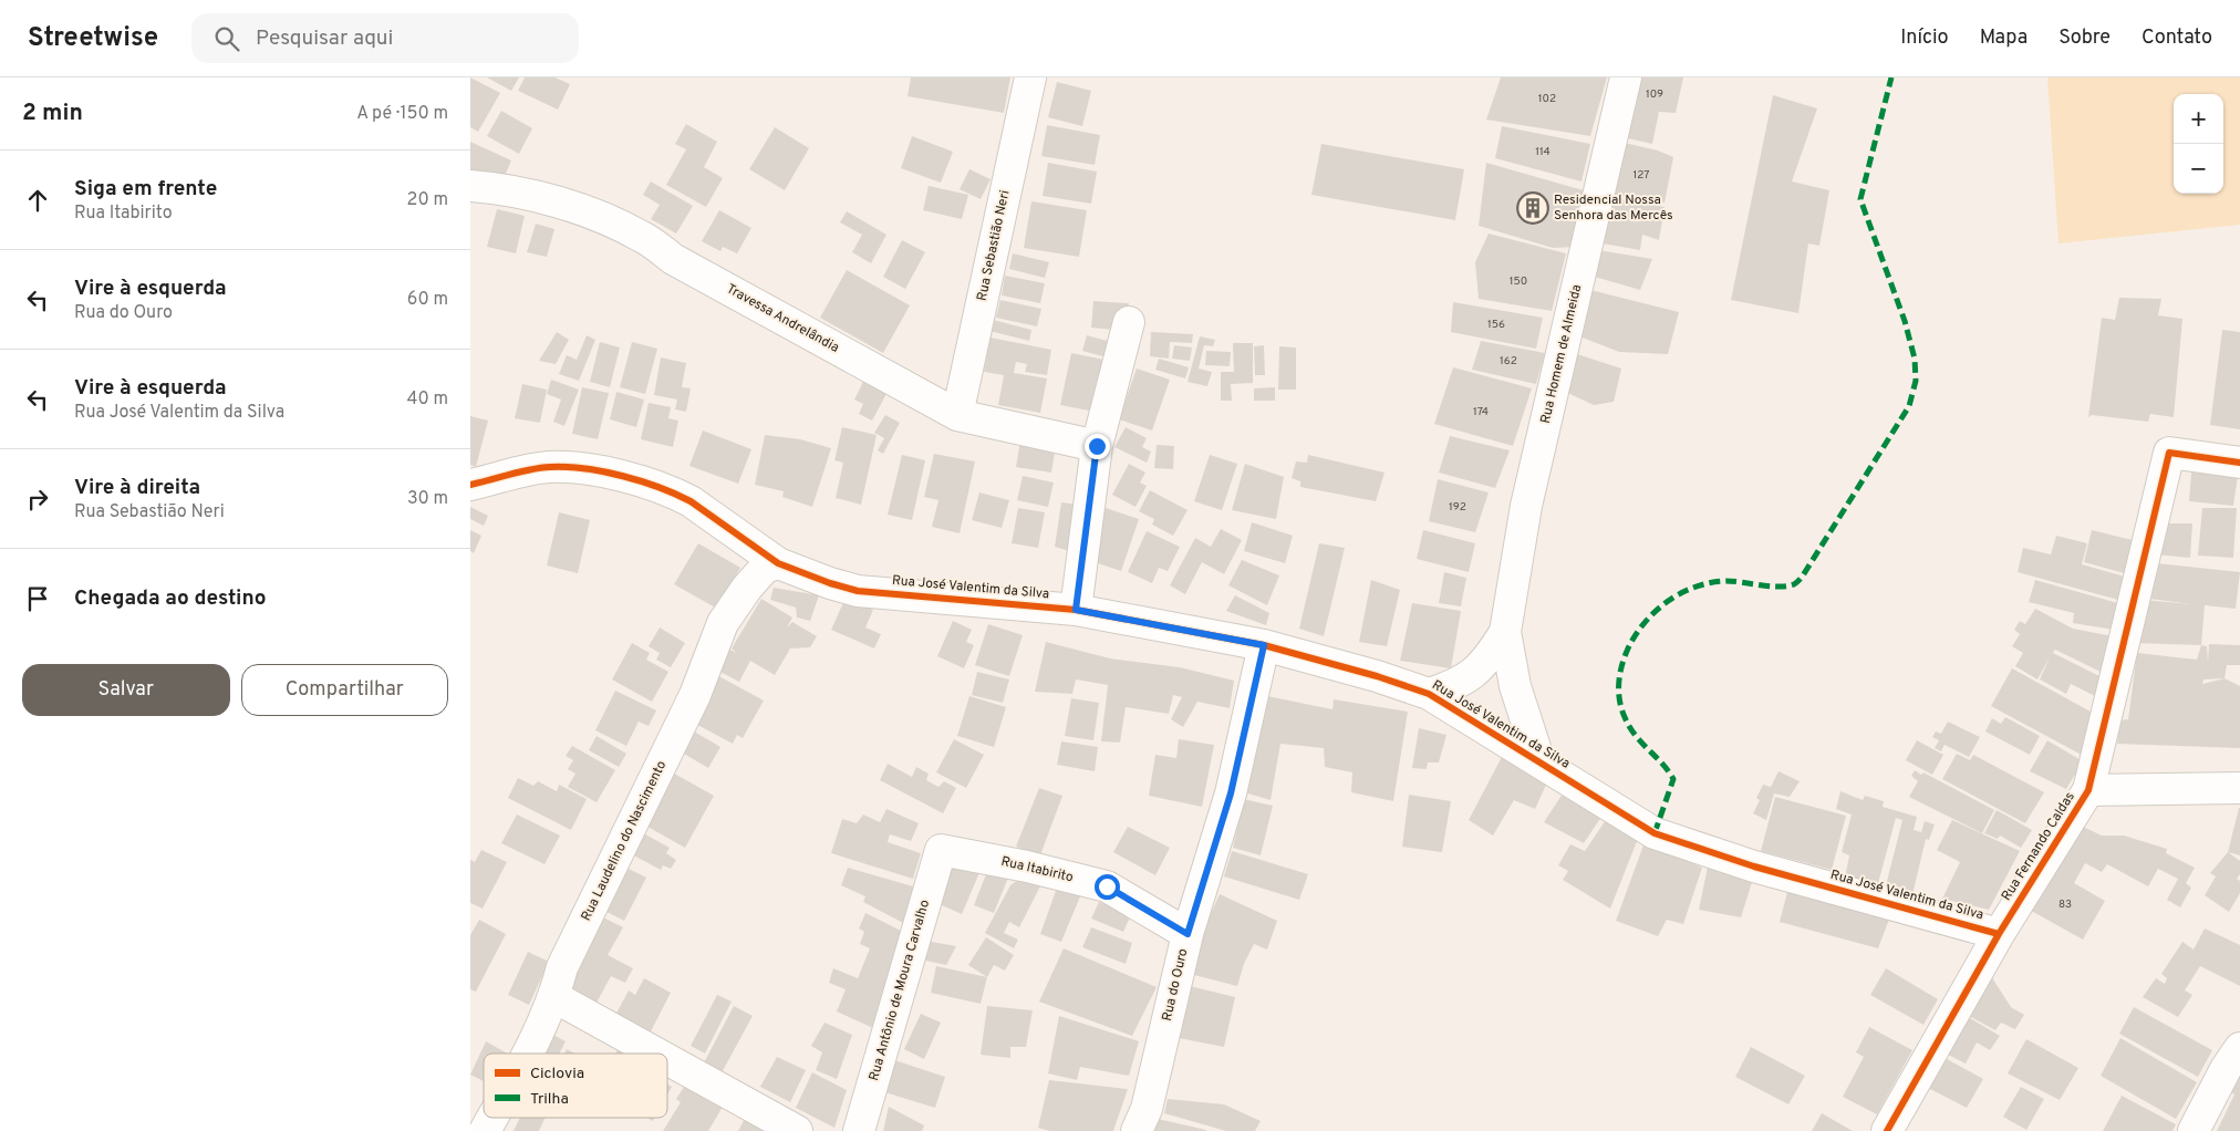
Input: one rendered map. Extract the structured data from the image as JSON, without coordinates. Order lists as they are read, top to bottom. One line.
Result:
{"streets":{"street":["Rua Sebastião Neri","Travessa Andrelândia","Rua Homem de Almeida","Rua José Valentim da Silva","Rua Laudelino do Nascimento","Rua Fernando Caldas","Rua Itabirito","Rua do Ouro","Rua Antônio de Moura Carvalho"]},"crossings":[["Rua Sebastião Neri","Travessa Andrelândia"],["Rua José Valentim da Silva","Rua Laudelino do Nascimento"],["Rua José Valentim da Silva","Rua Fernando Caldas"],["Rua José Valentim da Silva","Rua do Ouro"],["Rua Itabirito","Rua do Ouro"],["Rua Itabirito","Rua Antônio de Moura Carvalho"]],"places":{"building":["Residencial Nossa Senhora das Mercês"]},"house_numbers":["109","102","114","127","150","156","162","174","192","83"],"legend":["Ciclovia","Trilha"],"page":{"header":"Streetwise","search":"Pesquisar aqui","nav":["Início","Mapa","Sobre","Contato"],"heading":["2 min","A pé · 150 m"],"map_buttons":["+","−"],"list":[["Siga em frente","Rua Itabirito","20 m"],["Vire à esquerda","Rua do Ouro","60 m"],["Vire à esquerda","Rua José Valentim da Silva","40 m"],["Vire à direita","Rua Sebastião Neri","30 m"],"Chegada ao destino"],"buttons":["Salvar","Compartilhar"]}}
